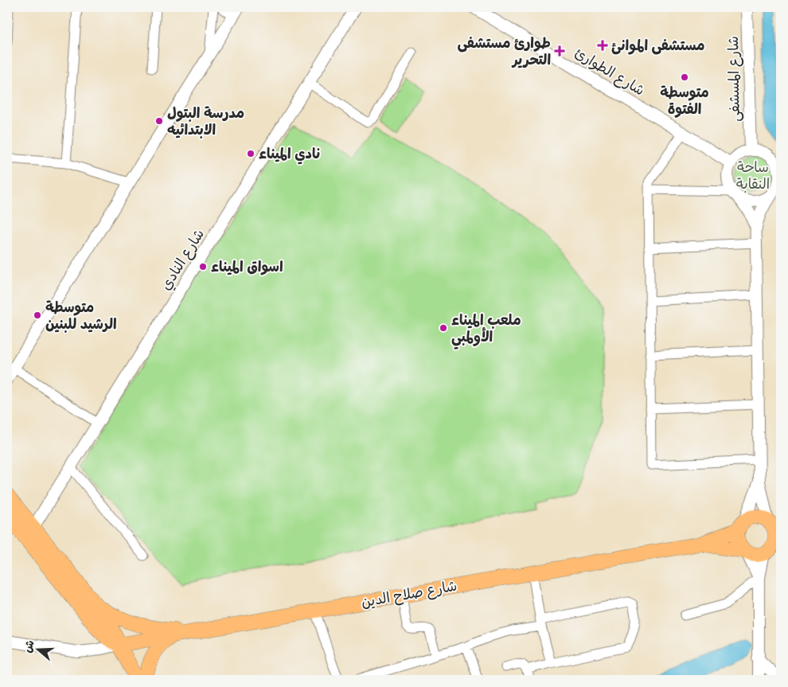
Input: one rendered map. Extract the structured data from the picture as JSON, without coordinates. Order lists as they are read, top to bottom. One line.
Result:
{"streets":{"main road":["شارع صلاح الدين"],"street":["شارع الطوارئ","شارع المسشفى","شارع النادي"]},"crossings":[["شارع الطوارئ","شارع المسشفى"]],"parks":["ساحة النقابة"],"places":{"health":["مستشفى الموانئ","طوارئ مستشفى التحرير"],"other":["متوسطة الفتوة","مدرسة البتول الابتدائيه","نادي الميناء","اسواق الميناء","متوسطة الرشيد للبنين","ملعب الميناء الأولمبي"]},"north":"left"}
